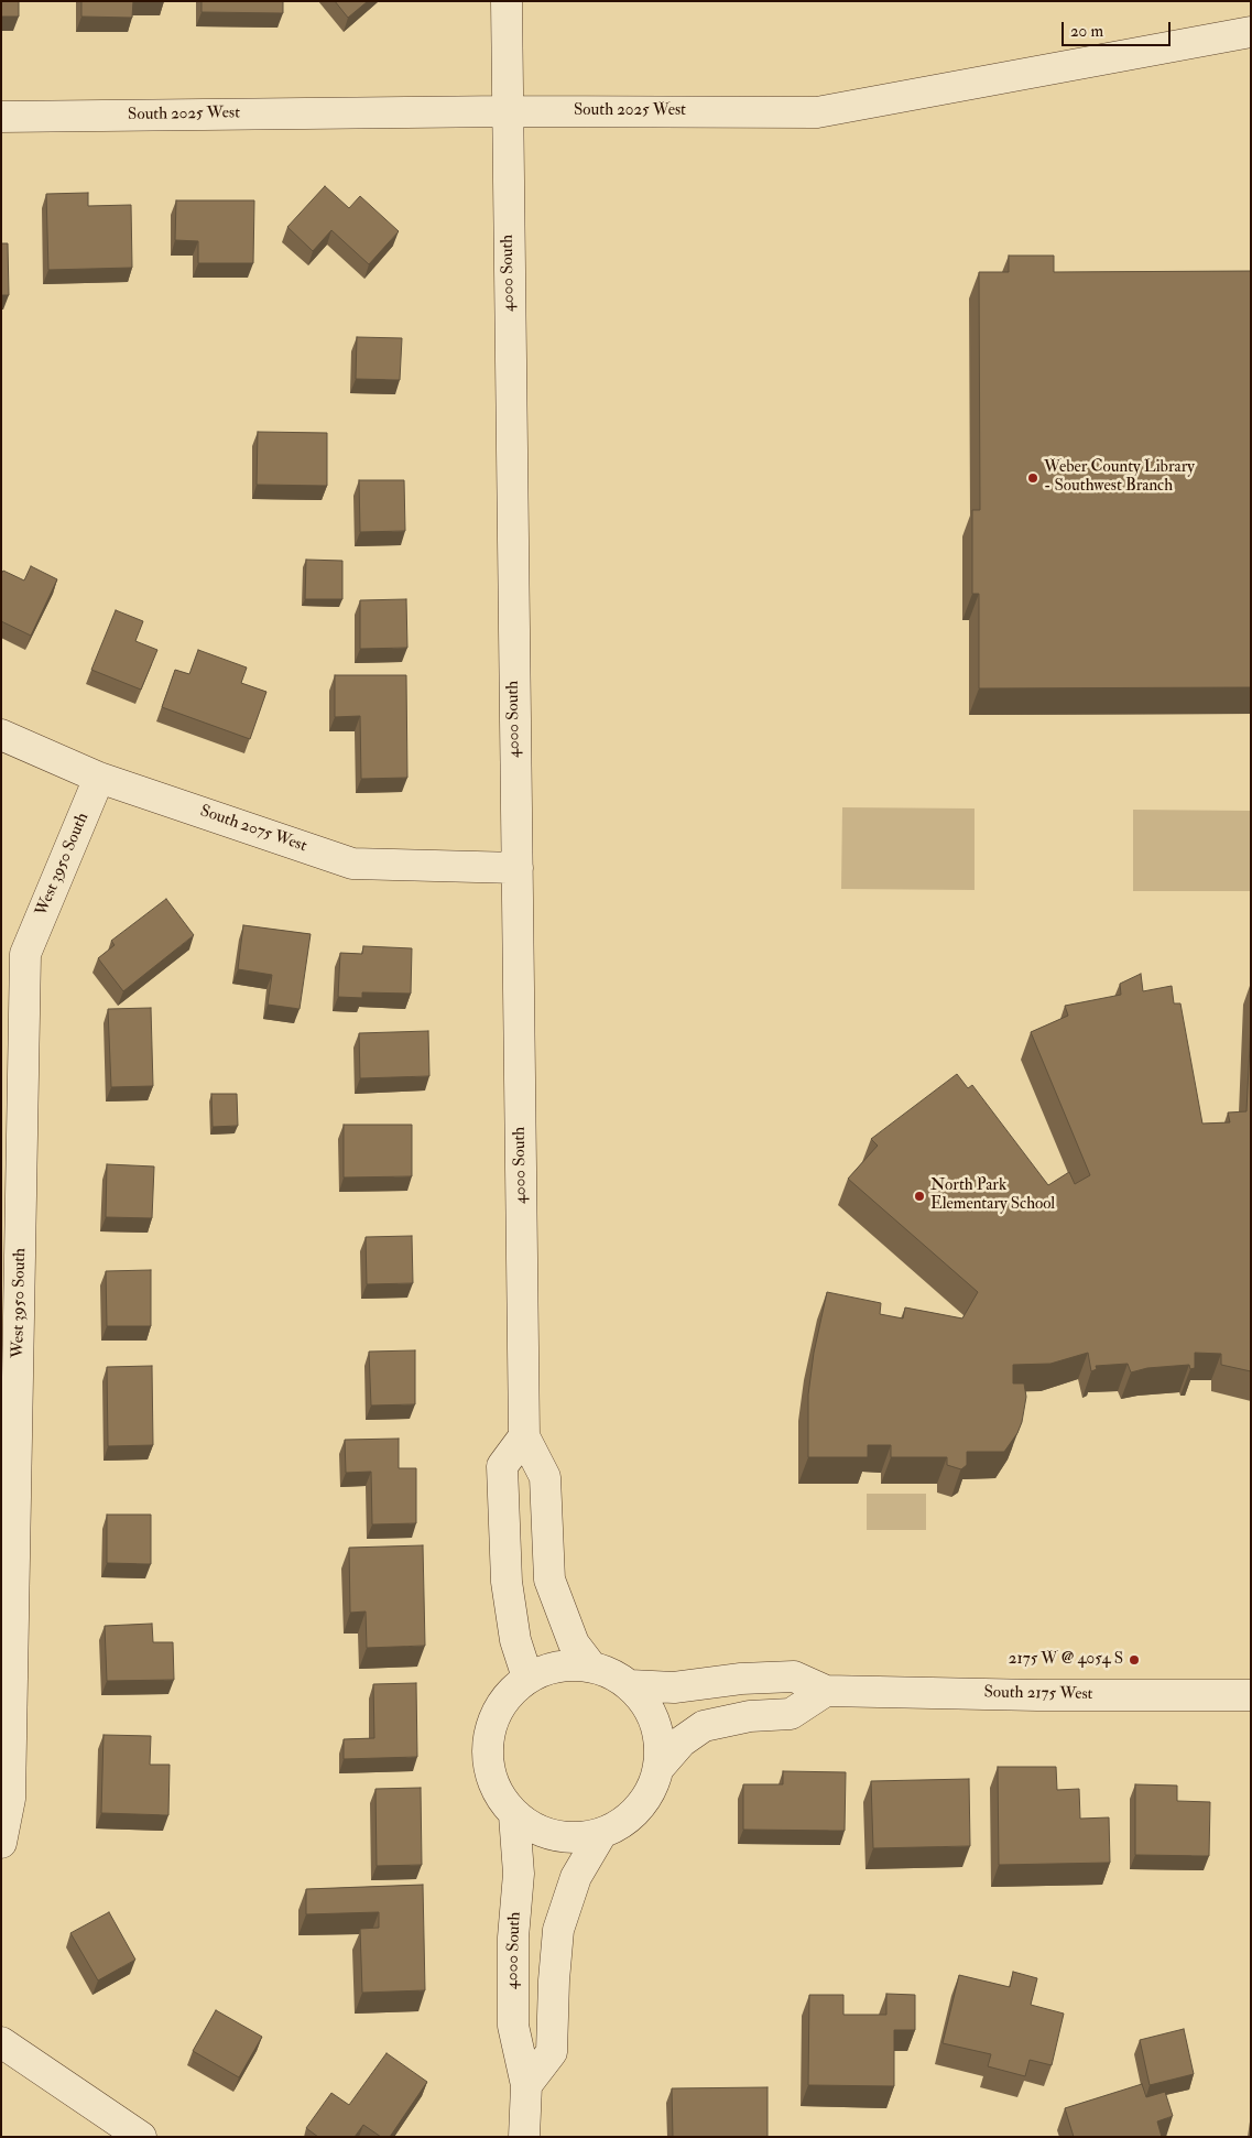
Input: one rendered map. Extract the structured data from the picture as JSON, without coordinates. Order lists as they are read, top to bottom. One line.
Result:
{"streets":{"street":["South 2025 West","4000 South","South 2075 West","West 3950 South","South 2175 West"]},"crossings":[["South 2025 West","4000 South"],["4000 South","South 2075 West"],["4000 South","South 2175 West"],["South 2075 West","West 3950 South"]],"places":["Weber County Library - Southwest Branch","North Park Elementary School","2175 W @ 4054 S"],"scale_bar":"20 m"}
